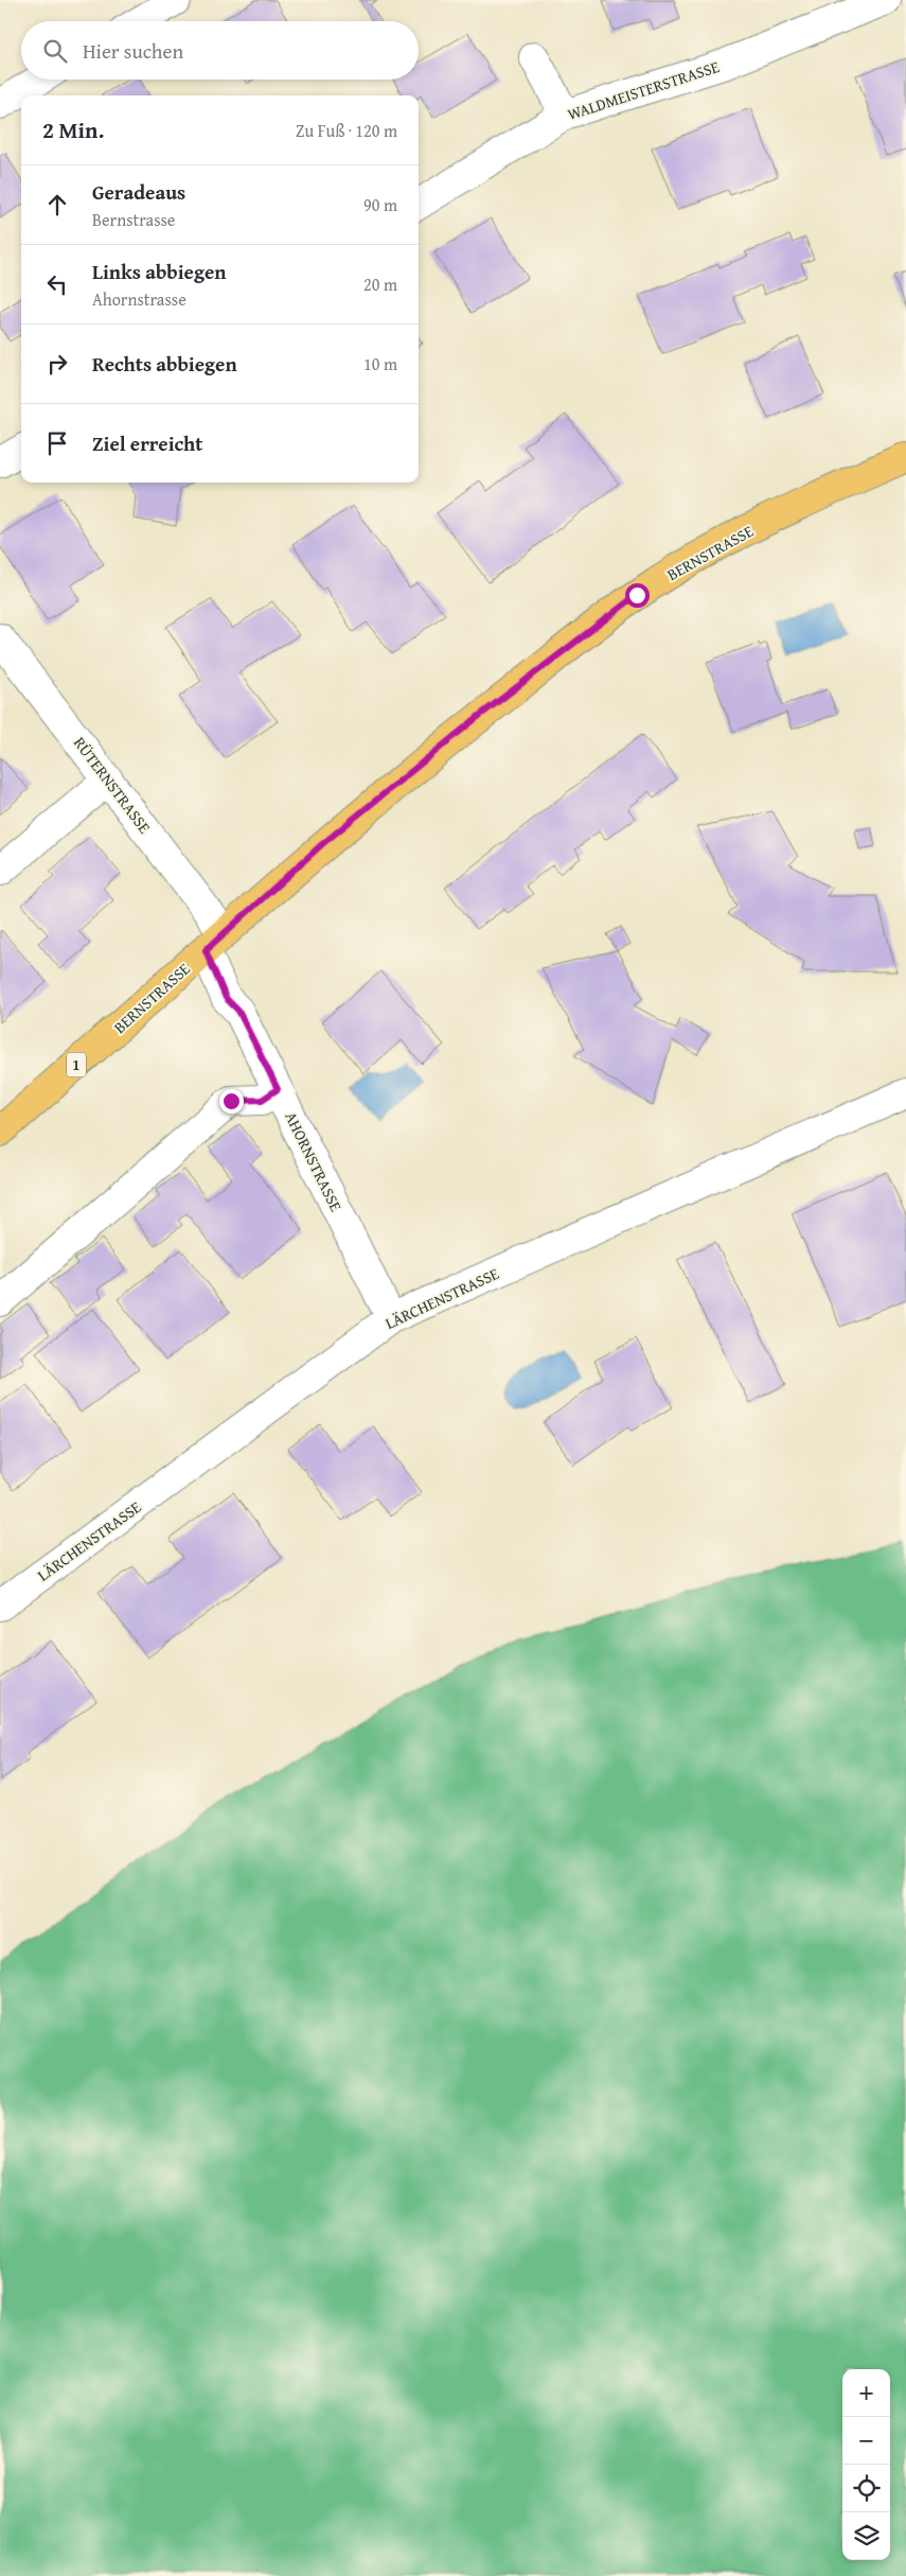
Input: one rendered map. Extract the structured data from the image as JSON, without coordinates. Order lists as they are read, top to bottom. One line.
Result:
{"streets":{"main road":["BERNSTRASSE","1"],"street":["WALDMEISTERSTRASSE","RÜTERNSTRASSE","AHORNSTRASSE","LÄRCHENSTRASSE"]},"crossings":[["BERNSTRASSE","RÜTERNSTRASSE"],["BERNSTRASSE","AHORNSTRASSE"],["RÜTERNSTRASSE","AHORNSTRASSE"],["AHORNSTRASSE","LÄRCHENSTRASSE"]],"page":{"search":"Hier suchen","heading":["2 Min.","Zu Fuß · 120 m"],"list":[["Geradeaus","Bernstrasse","90 m"],["Links abbiegen","Ahornstrasse","20 m"],["Rechts abbiegen","10 m"],"Ziel erreicht"],"map_buttons":["+","−"]}}
